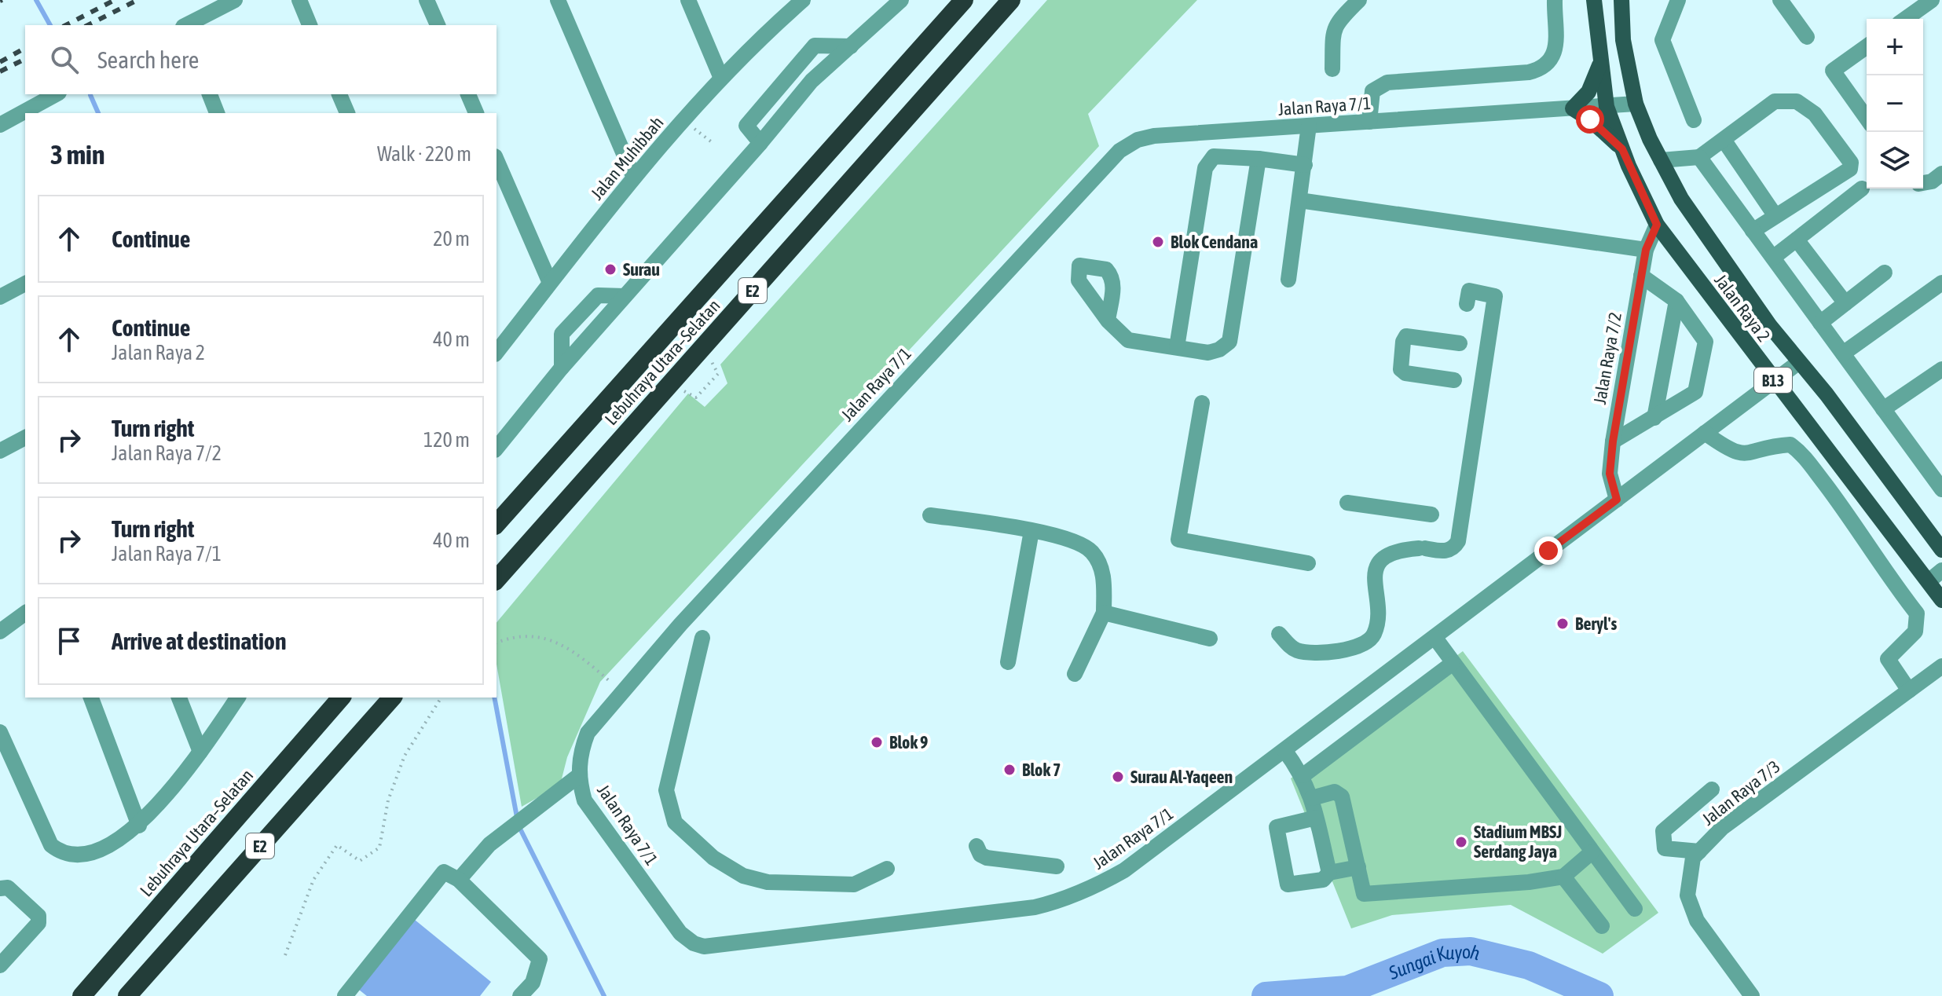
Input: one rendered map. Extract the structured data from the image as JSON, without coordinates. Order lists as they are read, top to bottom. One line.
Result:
{"streets":{"highway":["E2","Lebuhraya Utara–Selatan"],"main road":["Jalan Raya 2","B13"],"street":["Jalan Raya 7/1","Jalan Muhibbah","Jalan Raya 7/2","Jalan Raya 7/3"]},"crossings":[["Jalan Raya 7/1","Jalan Raya 2"],["Jalan Raya 7/1","Jalan Raya 7/2"],["Jalan Raya 2","Jalan Raya 7/2"]],"water":["Sungai Kuyoh"],"places":["Blok Cendana","Surau","Beryl's","Blok 9","Blok 7","Surau Al-Yaqeen","Stadium MBSJ Serdang Jaya"],"page":{"map_buttons":["+","−"],"search":"Search here","heading":["3 min","Walk · 220 m"],"list":[["Continue","20 m"],["Continue","Jalan Raya 2","40 m"],["Turn right","Jalan Raya 7/2","120 m"],["Turn right","Jalan Raya 7/1","40 m"],"Arrive at destination"]}}
